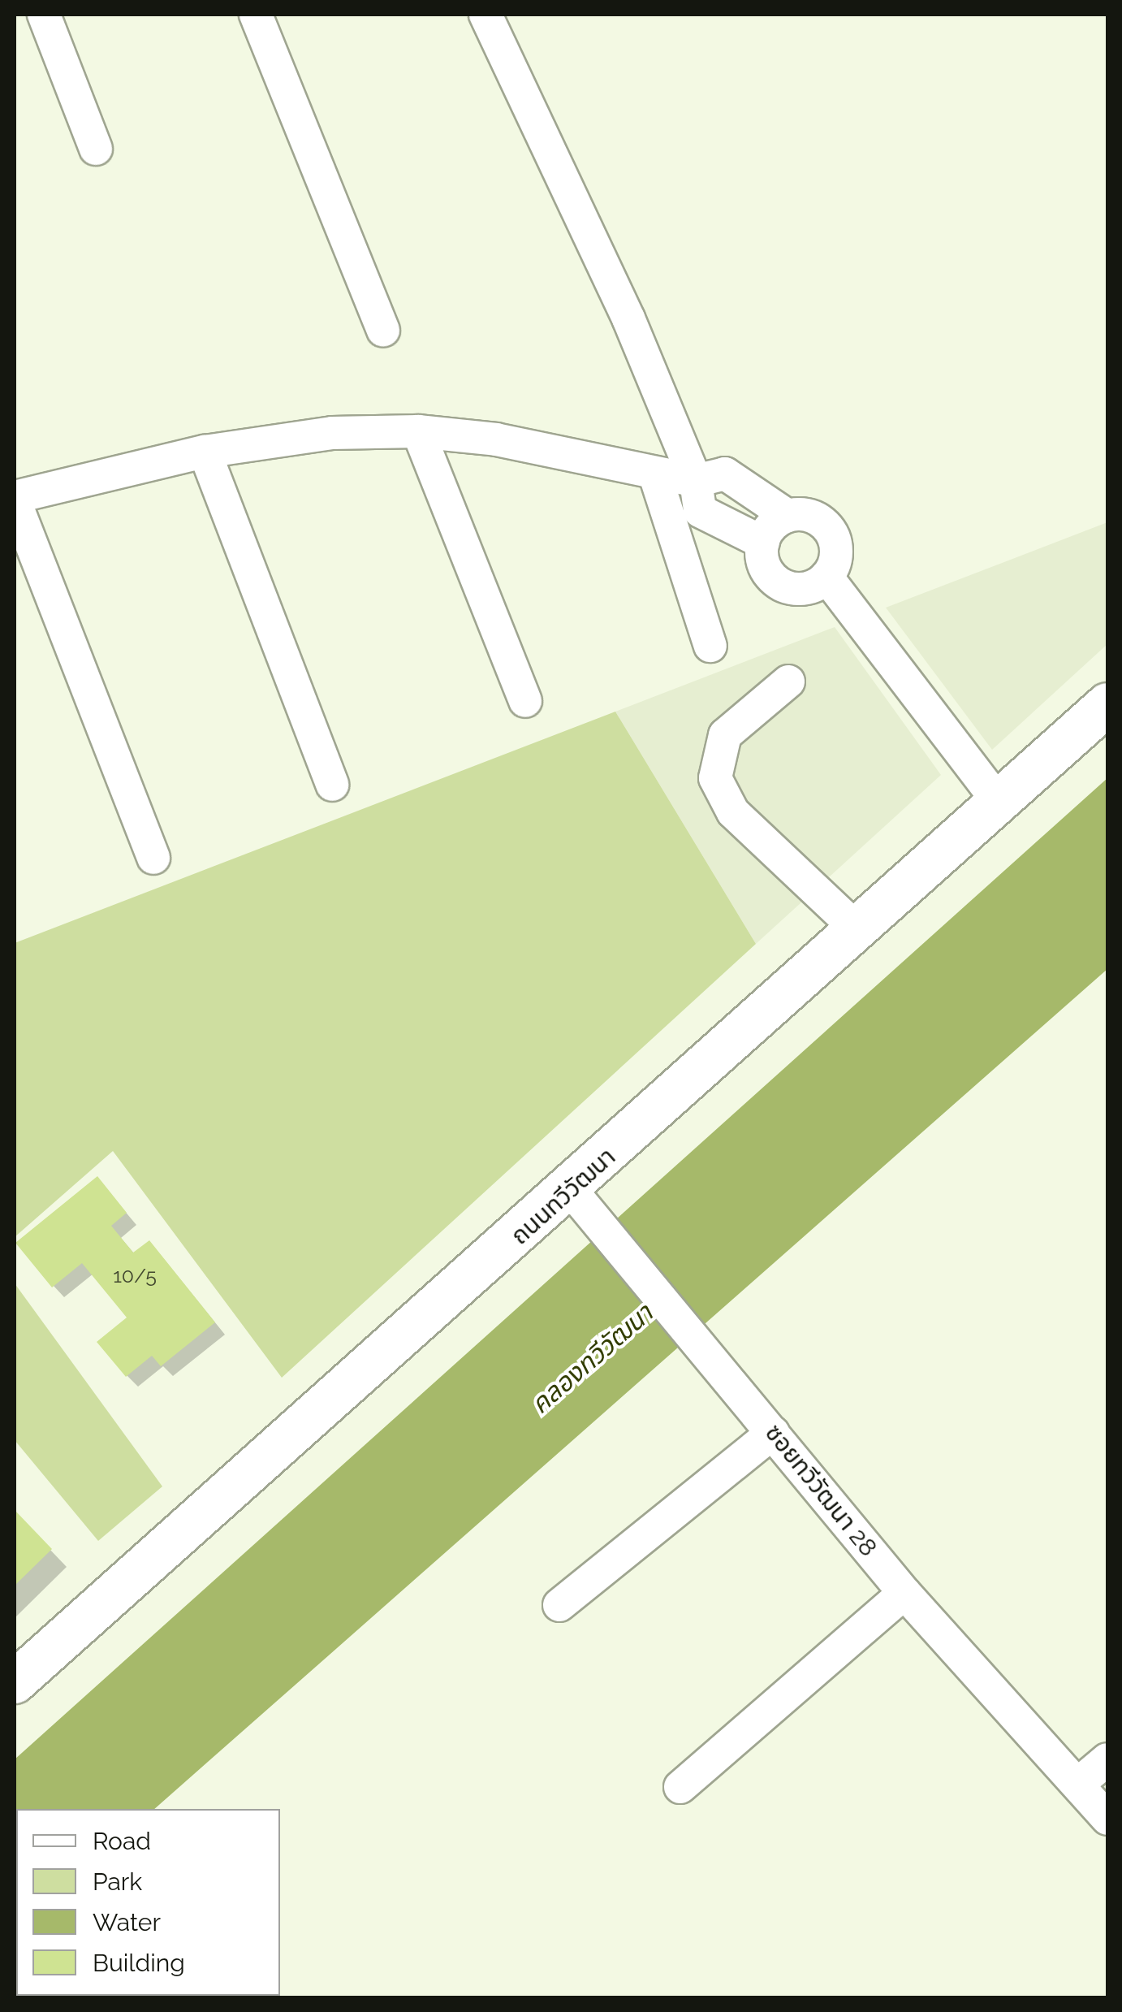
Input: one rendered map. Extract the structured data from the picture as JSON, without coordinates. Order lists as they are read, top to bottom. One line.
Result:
{"streets":{"main road":["ถนนทวีวัฒนา"],"street":["ซอยทวีวัฒนา 28"]},"crossings":[["ถนนทวีวัฒนา","ซอยทวีวัฒนา 28"]],"water":["คลองทวีวัฒนา"],"house_numbers":["10/5"],"legend":["Road","Park","Water","Building"]}
